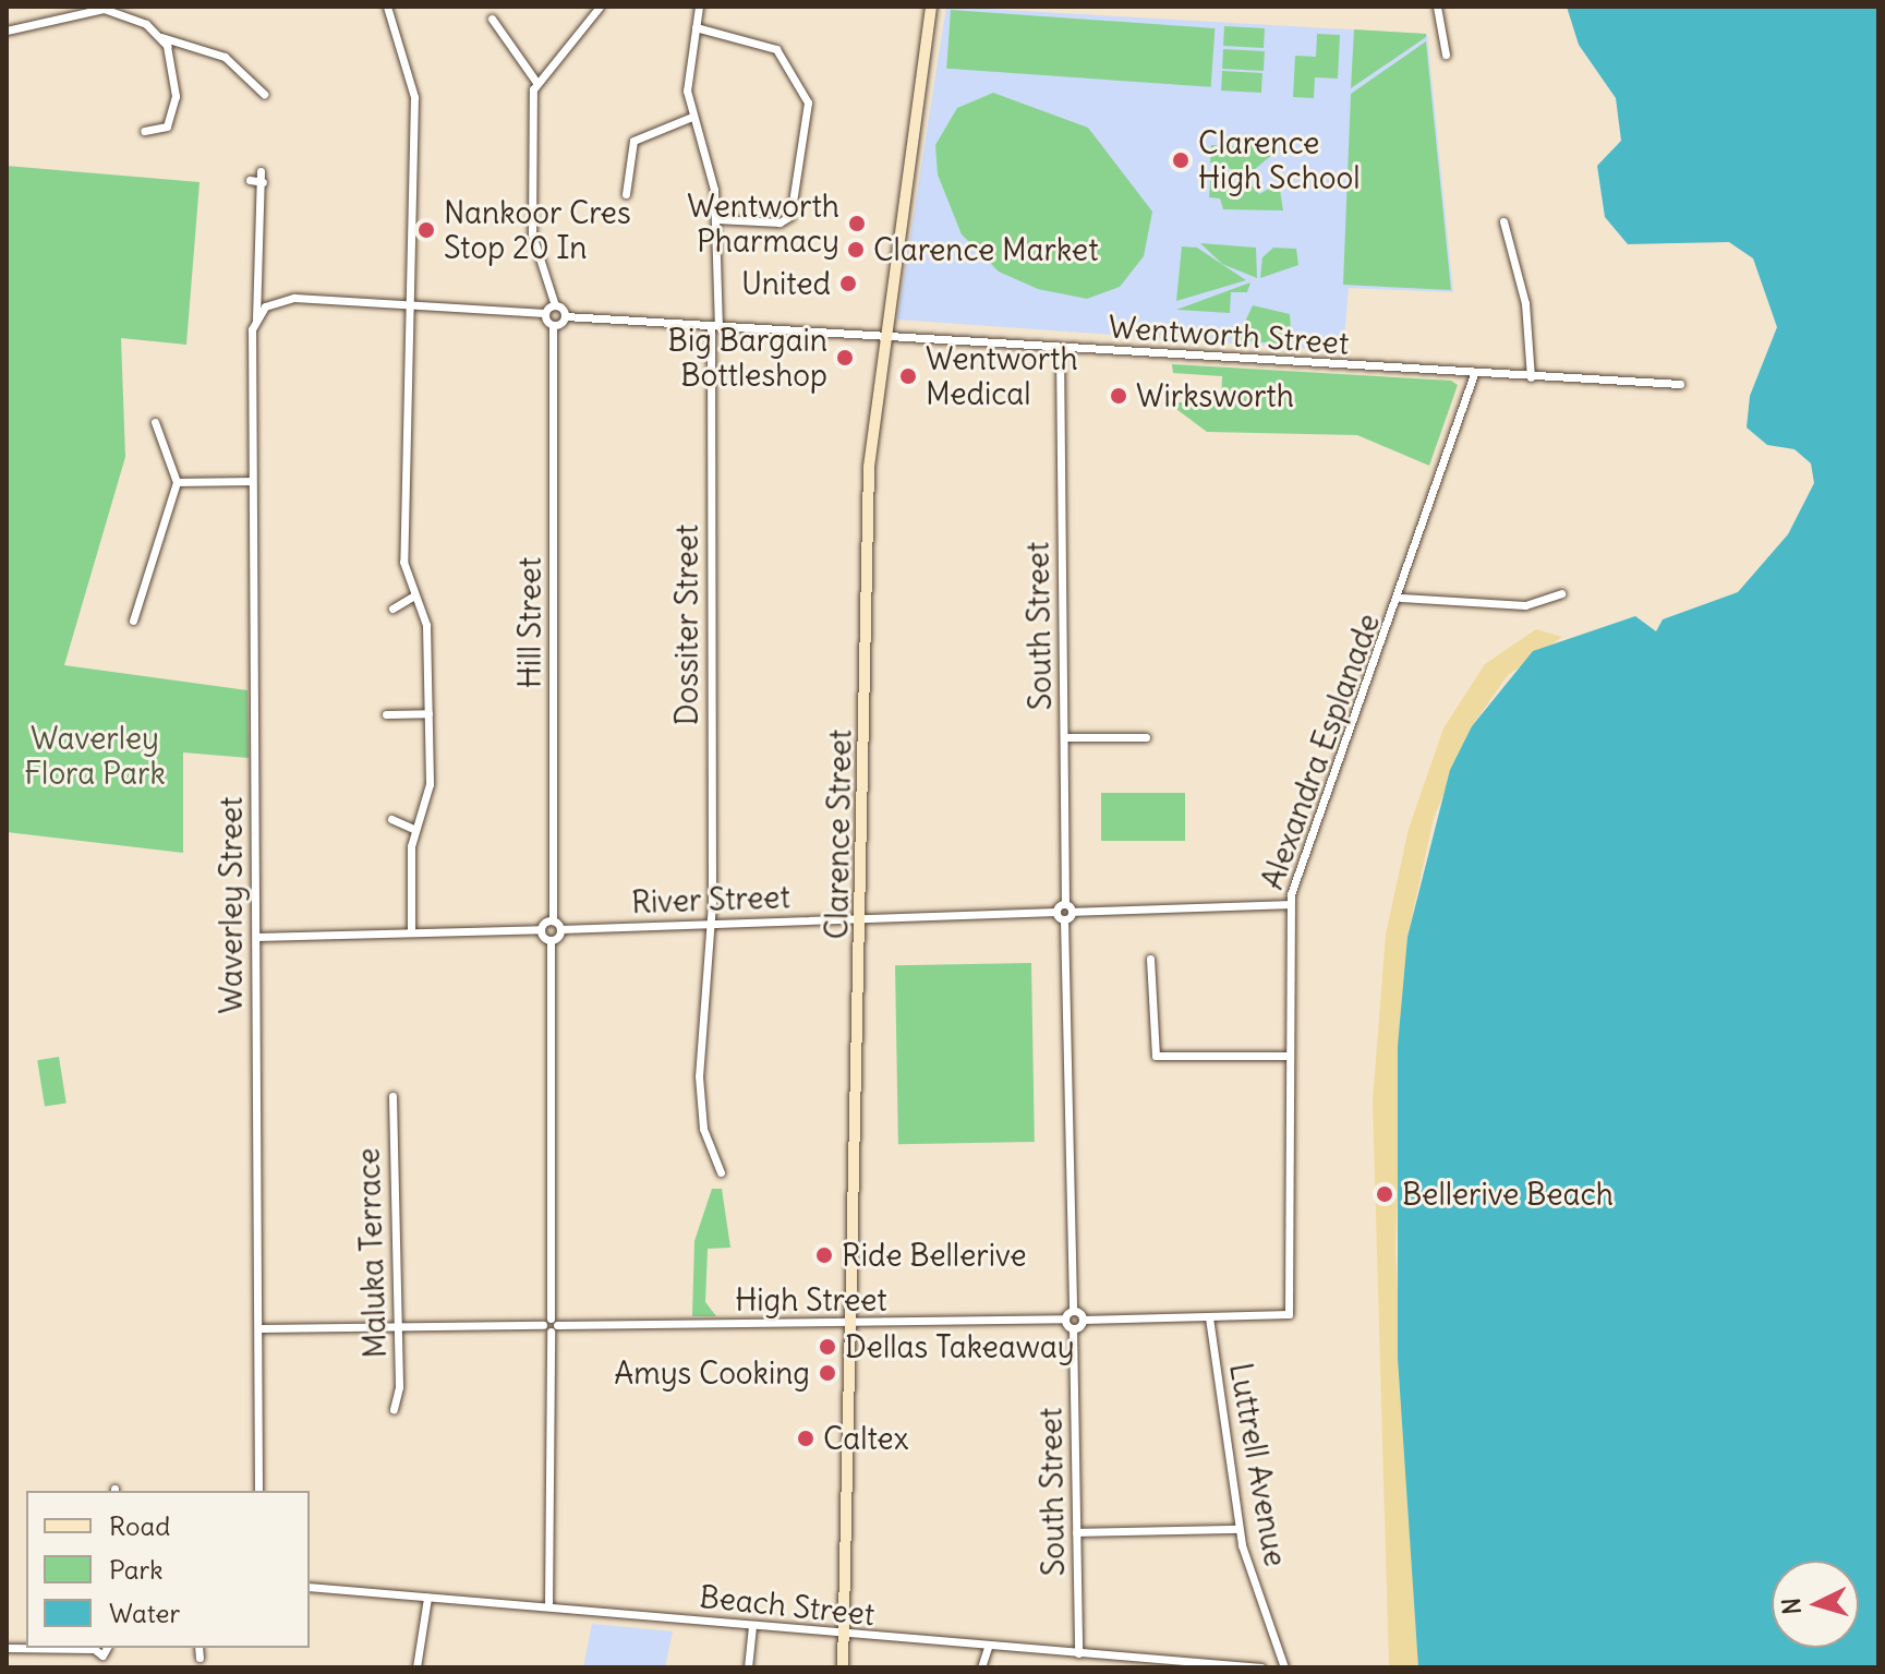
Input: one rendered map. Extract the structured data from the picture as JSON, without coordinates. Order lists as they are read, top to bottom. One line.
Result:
{"streets":{"main road":["Clarence Street"],"street":["Wentworth Street","Hill Street","Dossiter Street","South Street","Alexandra Esplanade","River Street","Waverley Street","Maluka Terrace","High Street","Luttrell Avenue","Beach Street"]},"crossings":[["Wentworth Street","Dossiter Street"],["Wentworth Street","South Street"],["Wentworth Street","Alexandra Esplanade"],["Wentworth Street","Clarence Street"],["Dossiter Street","River Street"],["South Street","Beach Street"],["Alexandra Esplanade","Luttrell Avenue"],["Clarence Street","River Street"],["Clarence Street","High Street"],["Clarence Street","Beach Street"]],"parks":["Waverley Flora Park"],"places":["Clarence High School","Wentworth Pharmacy","Nankoor Cres Stop 20 In","Clarence Market","United","Big Bargain Bottleshop","Wentworth Medical","Wirksworth","Bellerive Beach","Ride Bellerive","Dellas Takeaway","Amys Cooking","Caltex"],"legend":["Road","Park","Water"],"north":"left"}
